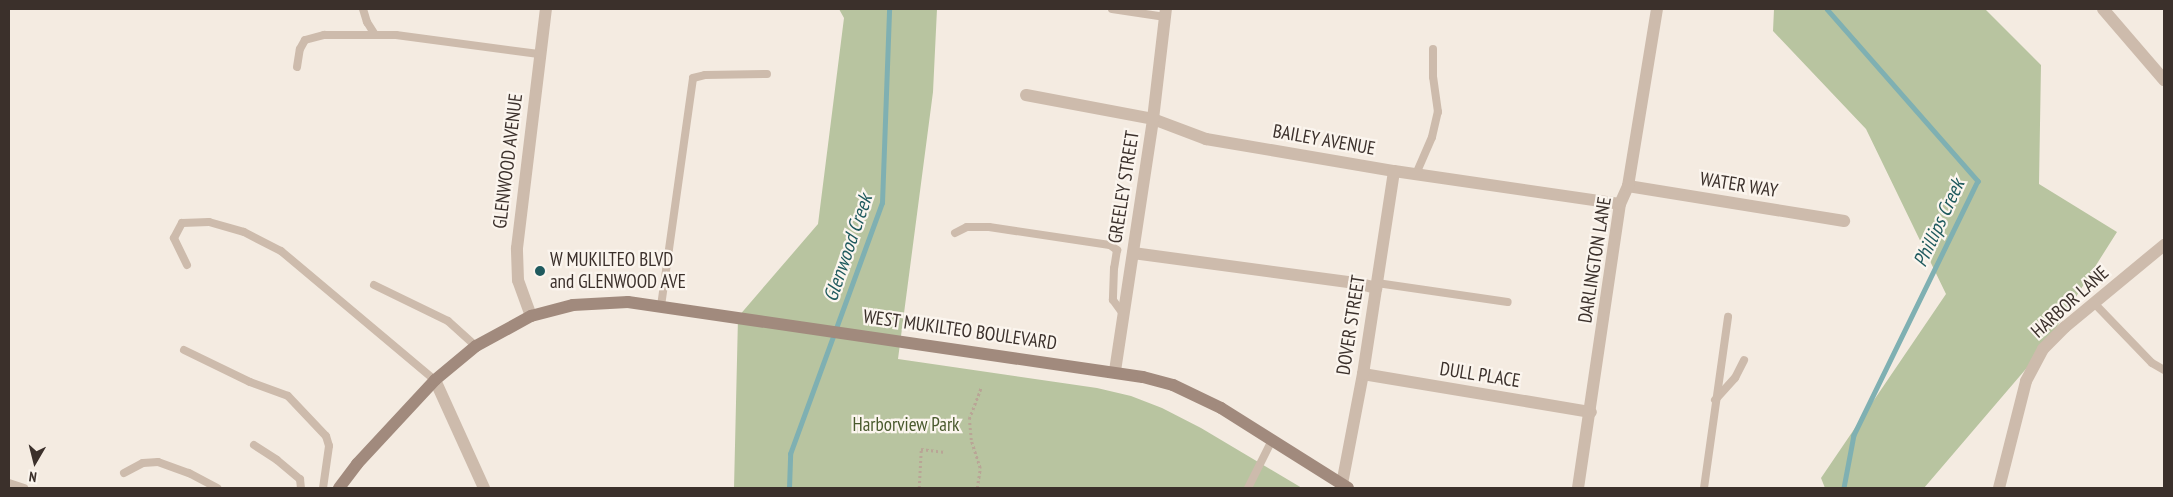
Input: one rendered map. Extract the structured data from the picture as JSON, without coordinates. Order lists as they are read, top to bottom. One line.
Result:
{"streets":{"main road":["WEST MUKILTEO BOULEVARD"],"street":["BAILEY AVENUE","GLENWOOD AVENUE","WATER WAY","GREELEY STREET","DARLINGTON LANE","HARBOR LANE","DOVER STREET","DULL PLACE"]},"crossings":[["BAILEY AVENUE","GREELEY STREET"],["BAILEY AVENUE","DARLINGTON LANE"],["BAILEY AVENUE","DOVER STREET"],["GLENWOOD AVENUE","WEST MUKILTEO BOULEVARD"],["WATER WAY","DARLINGTON LANE"],["GREELEY STREET","WEST MUKILTEO BOULEVARD"],["DARLINGTON LANE","DULL PLACE"],["DOVER STREET","WEST MUKILTEO BOULEVARD"],["DOVER STREET","DULL PLACE"]],"water":["Phillips Creek","Glenwood Creek"],"parks":["Harborview Park"],"places":["W MUKILTEO BLVD and GLENWOOD AVE"],"north":"bottom"}
